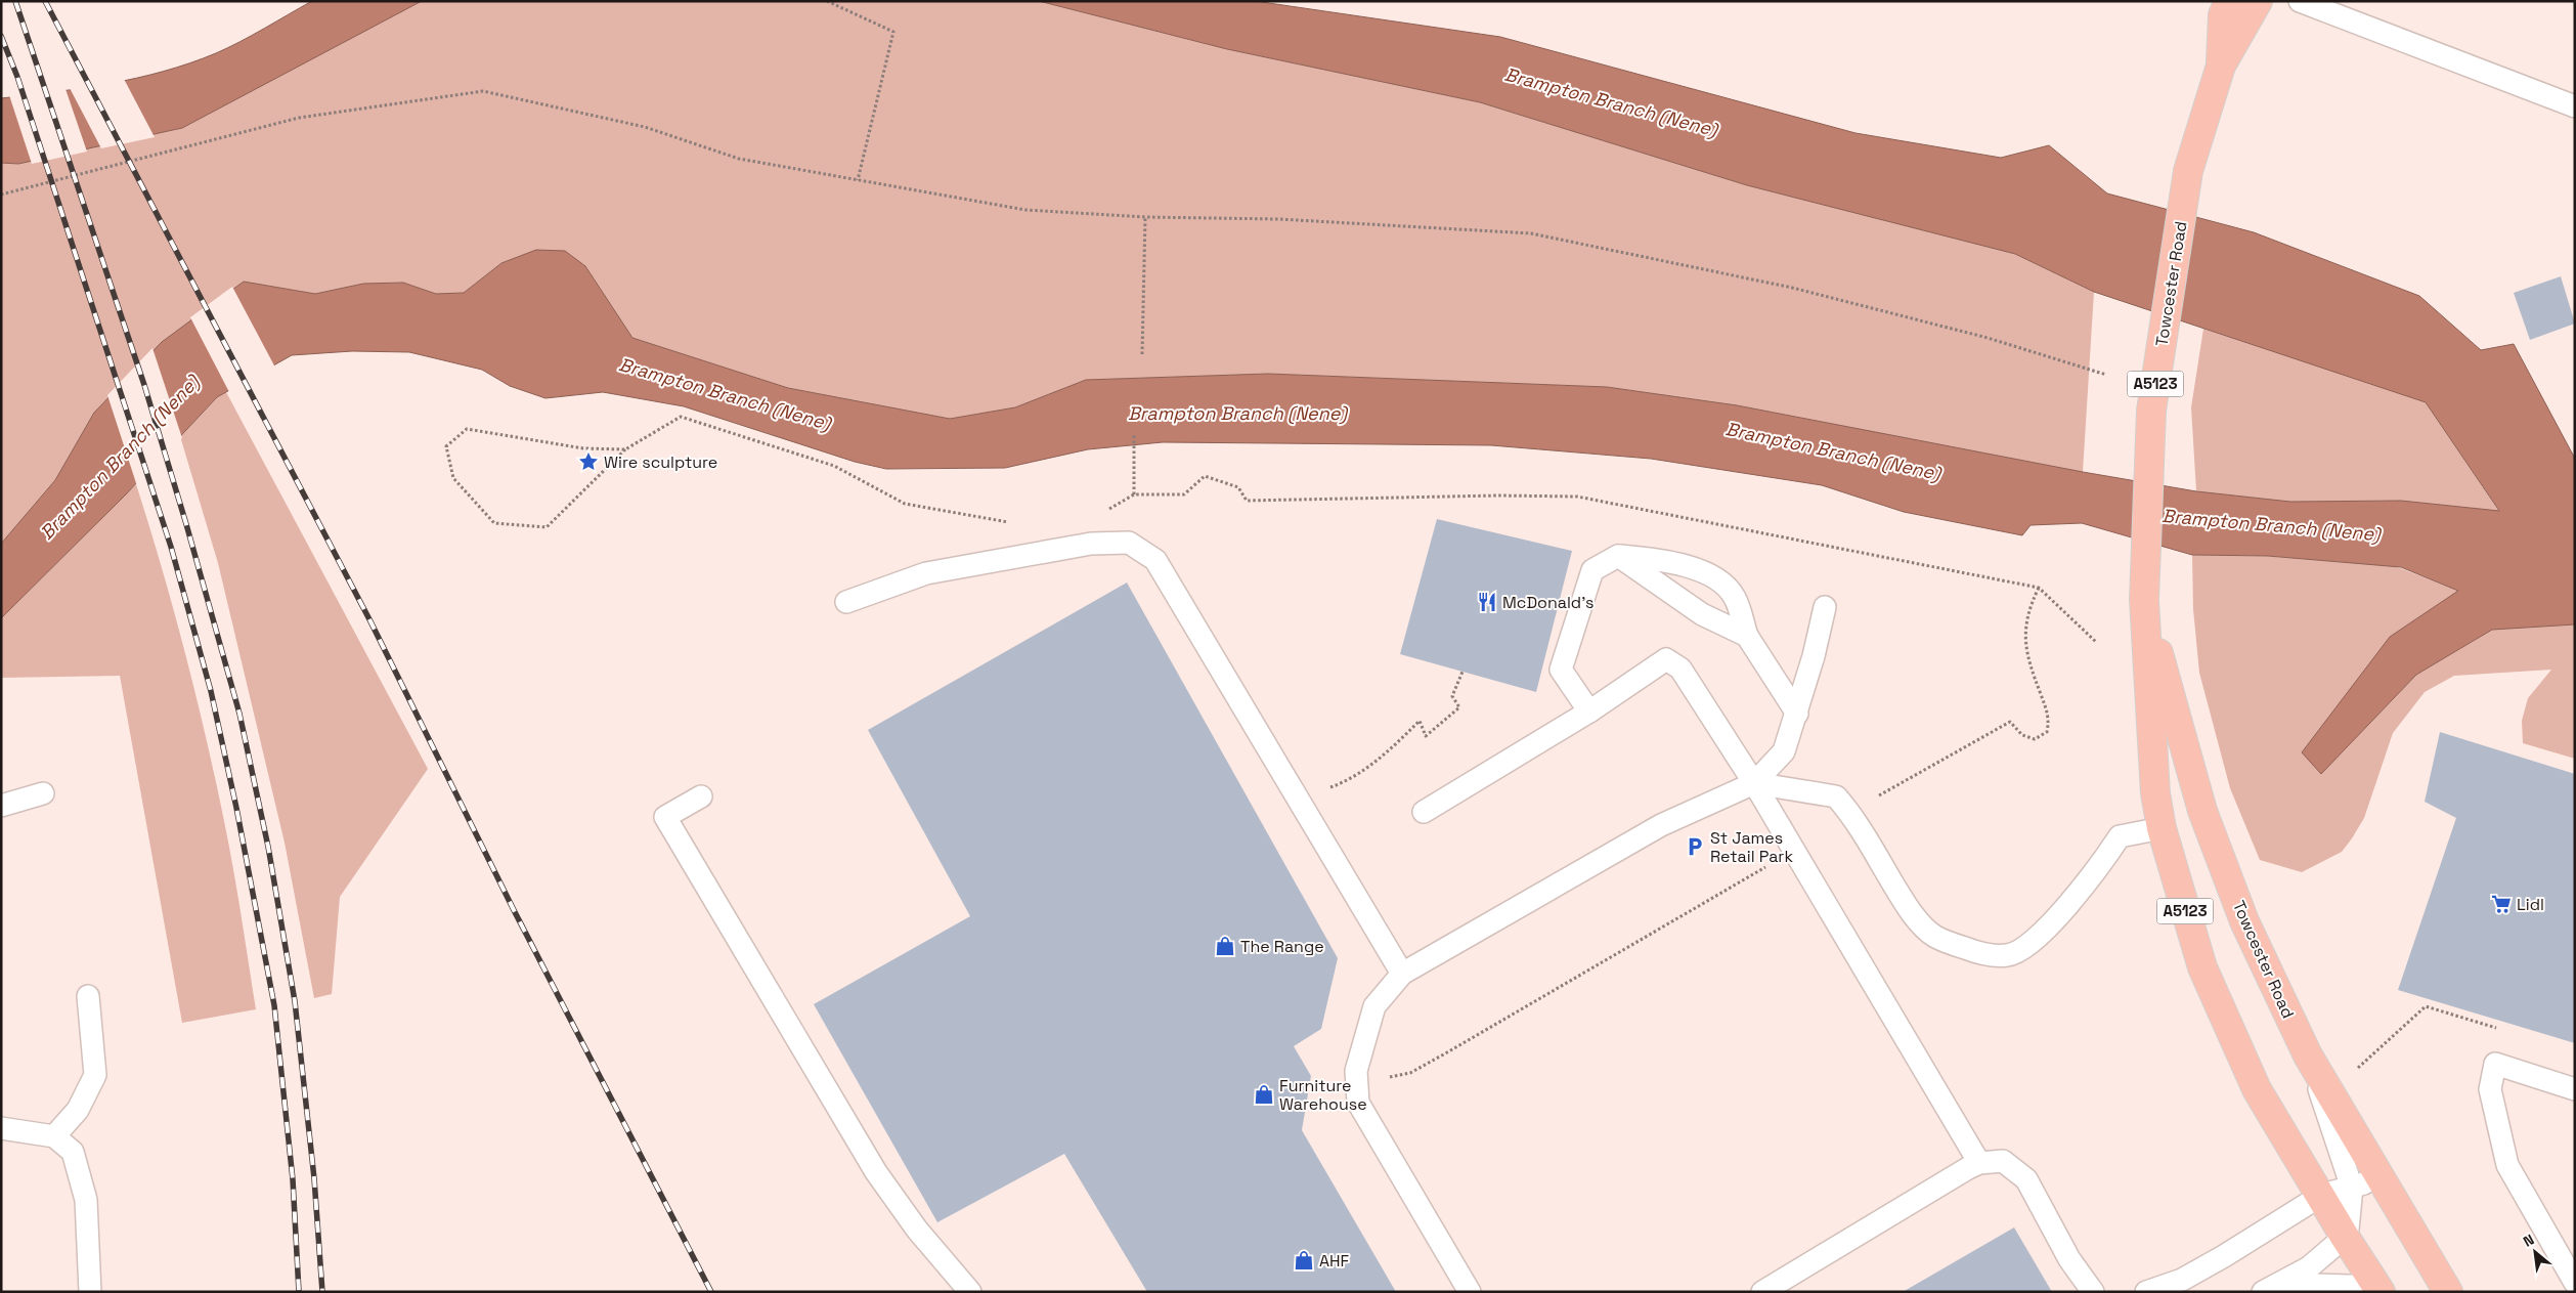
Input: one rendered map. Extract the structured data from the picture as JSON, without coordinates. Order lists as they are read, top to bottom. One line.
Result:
{"streets":{"main road":["Towcester Road","A5123"]},"water":["Brampton Branch (Nene)"],"places":{"place":["Wire sculpture"],"restaurant":["McDonald's"],"parking":["St James Retail Park"],"supermarket":["Lidl"],"shop":["The Range","Furniture Warehouse","AHF"]},"north":"top left"}
